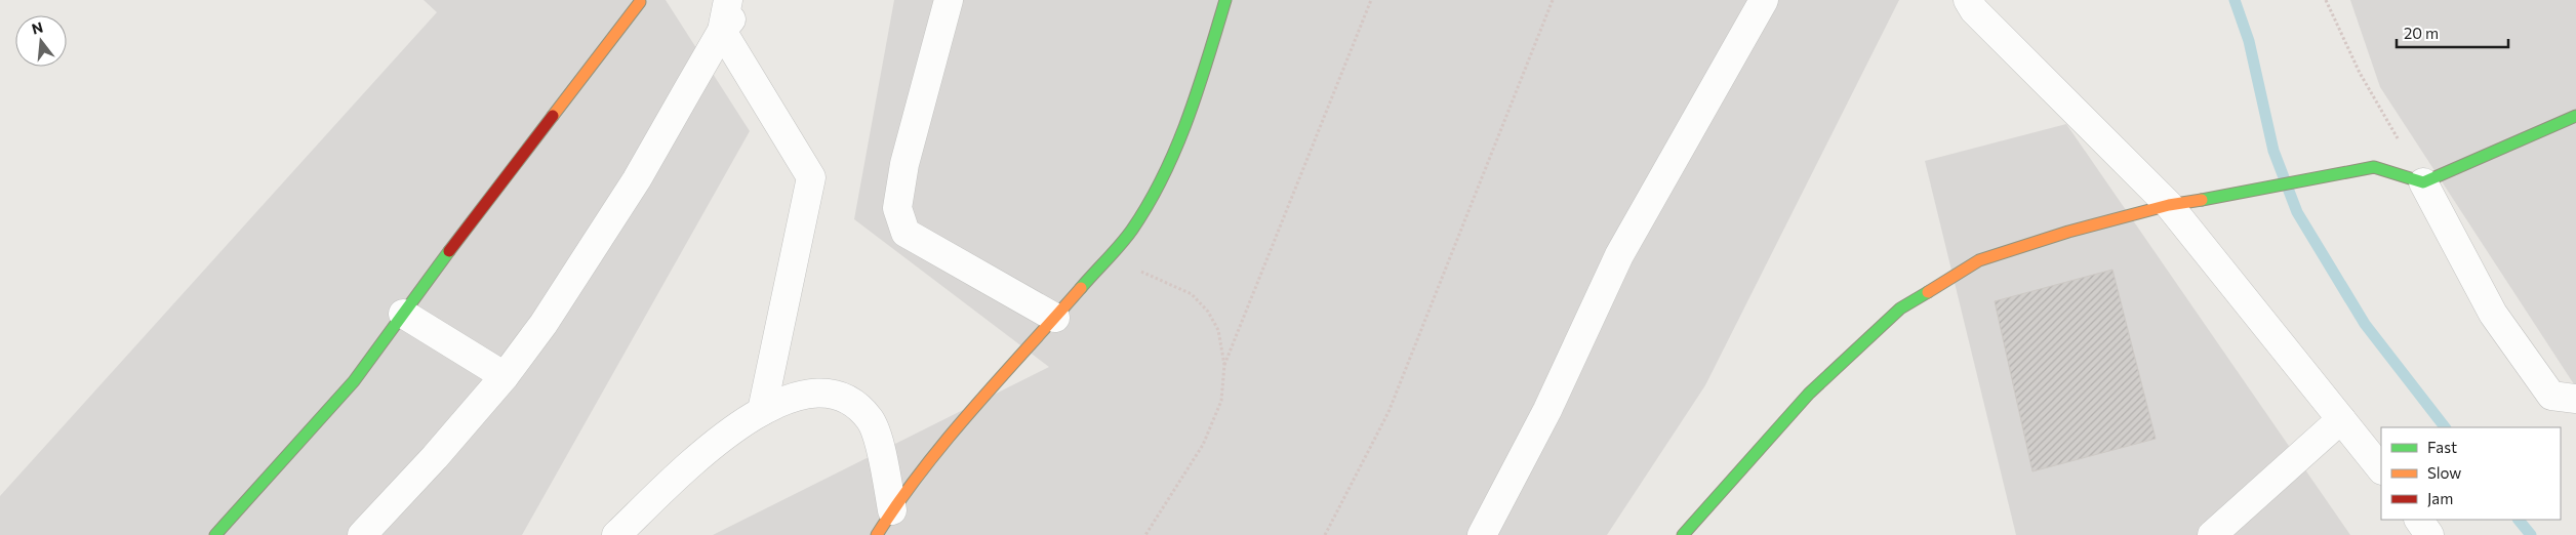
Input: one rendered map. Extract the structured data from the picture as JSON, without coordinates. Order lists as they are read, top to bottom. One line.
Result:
{"legend":["Fast","Slow","Jam"],"scale_bar":"20 m","north":"top"}
